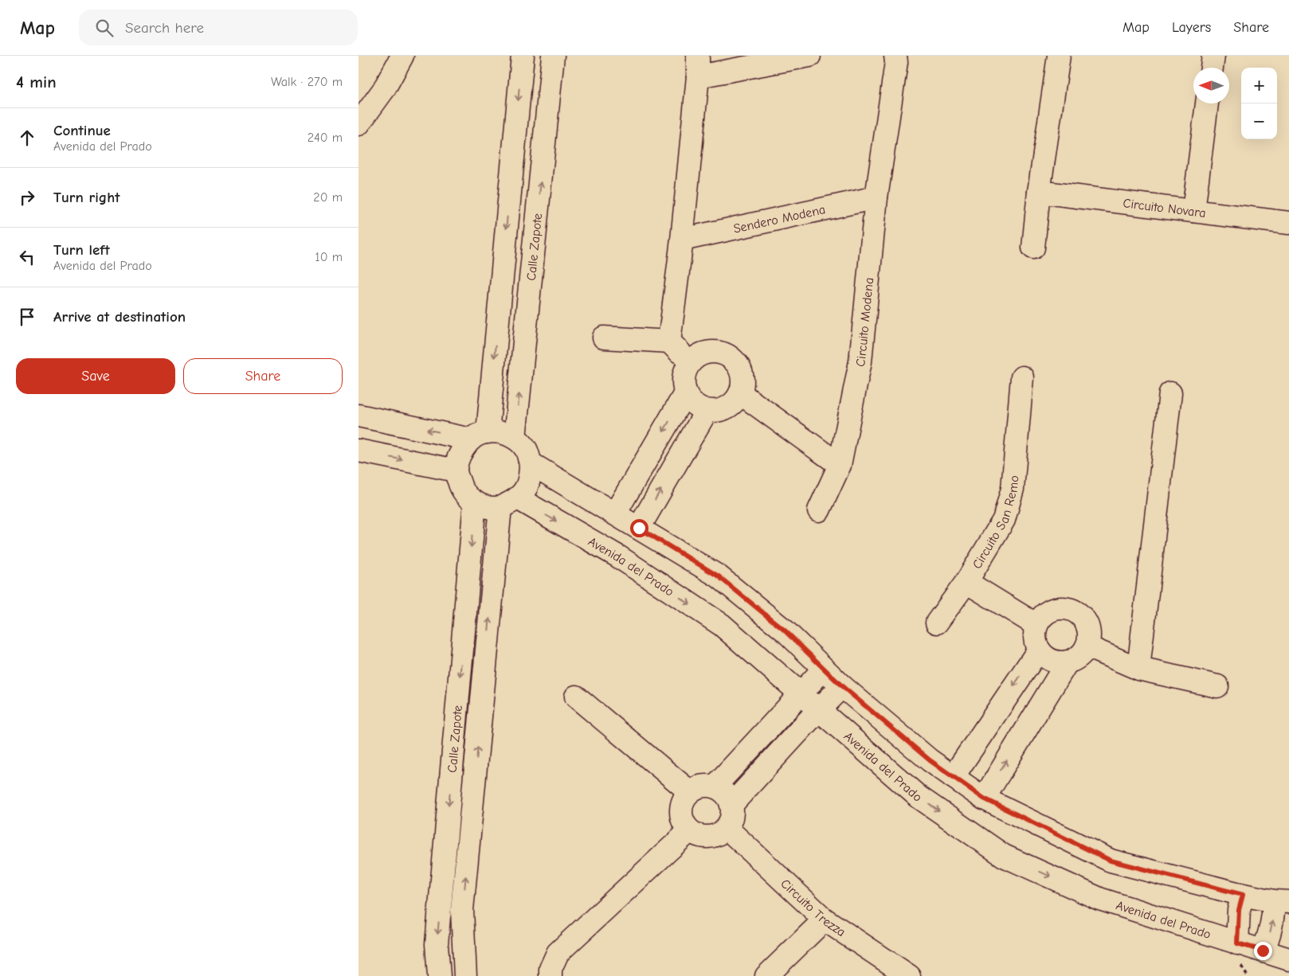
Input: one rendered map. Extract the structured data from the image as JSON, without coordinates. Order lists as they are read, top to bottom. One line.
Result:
{"streets":{"street":["Circuito Novara","Sendero Modena","Calle Zapote","Circuito Modena","Circuito San Remo","Avenida del Prado","Circuito Trezza"]},"crossings":[["Sendero Modena","Circuito Modena"],["Calle Zapote","Avenida del Prado"]],"north":"left","page":{"header":"Map","search":"Search here","nav":["Map","Layers","Share"],"heading":["4 min","Walk · 270 m"],"map_buttons":["+","−"],"list":[["Continue","Avenida del Prado","240 m"],["Turn right","20 m"],["Turn left","Avenida del Prado","10 m"],"Arrive at destination"],"buttons":["Save","Share"]}}
